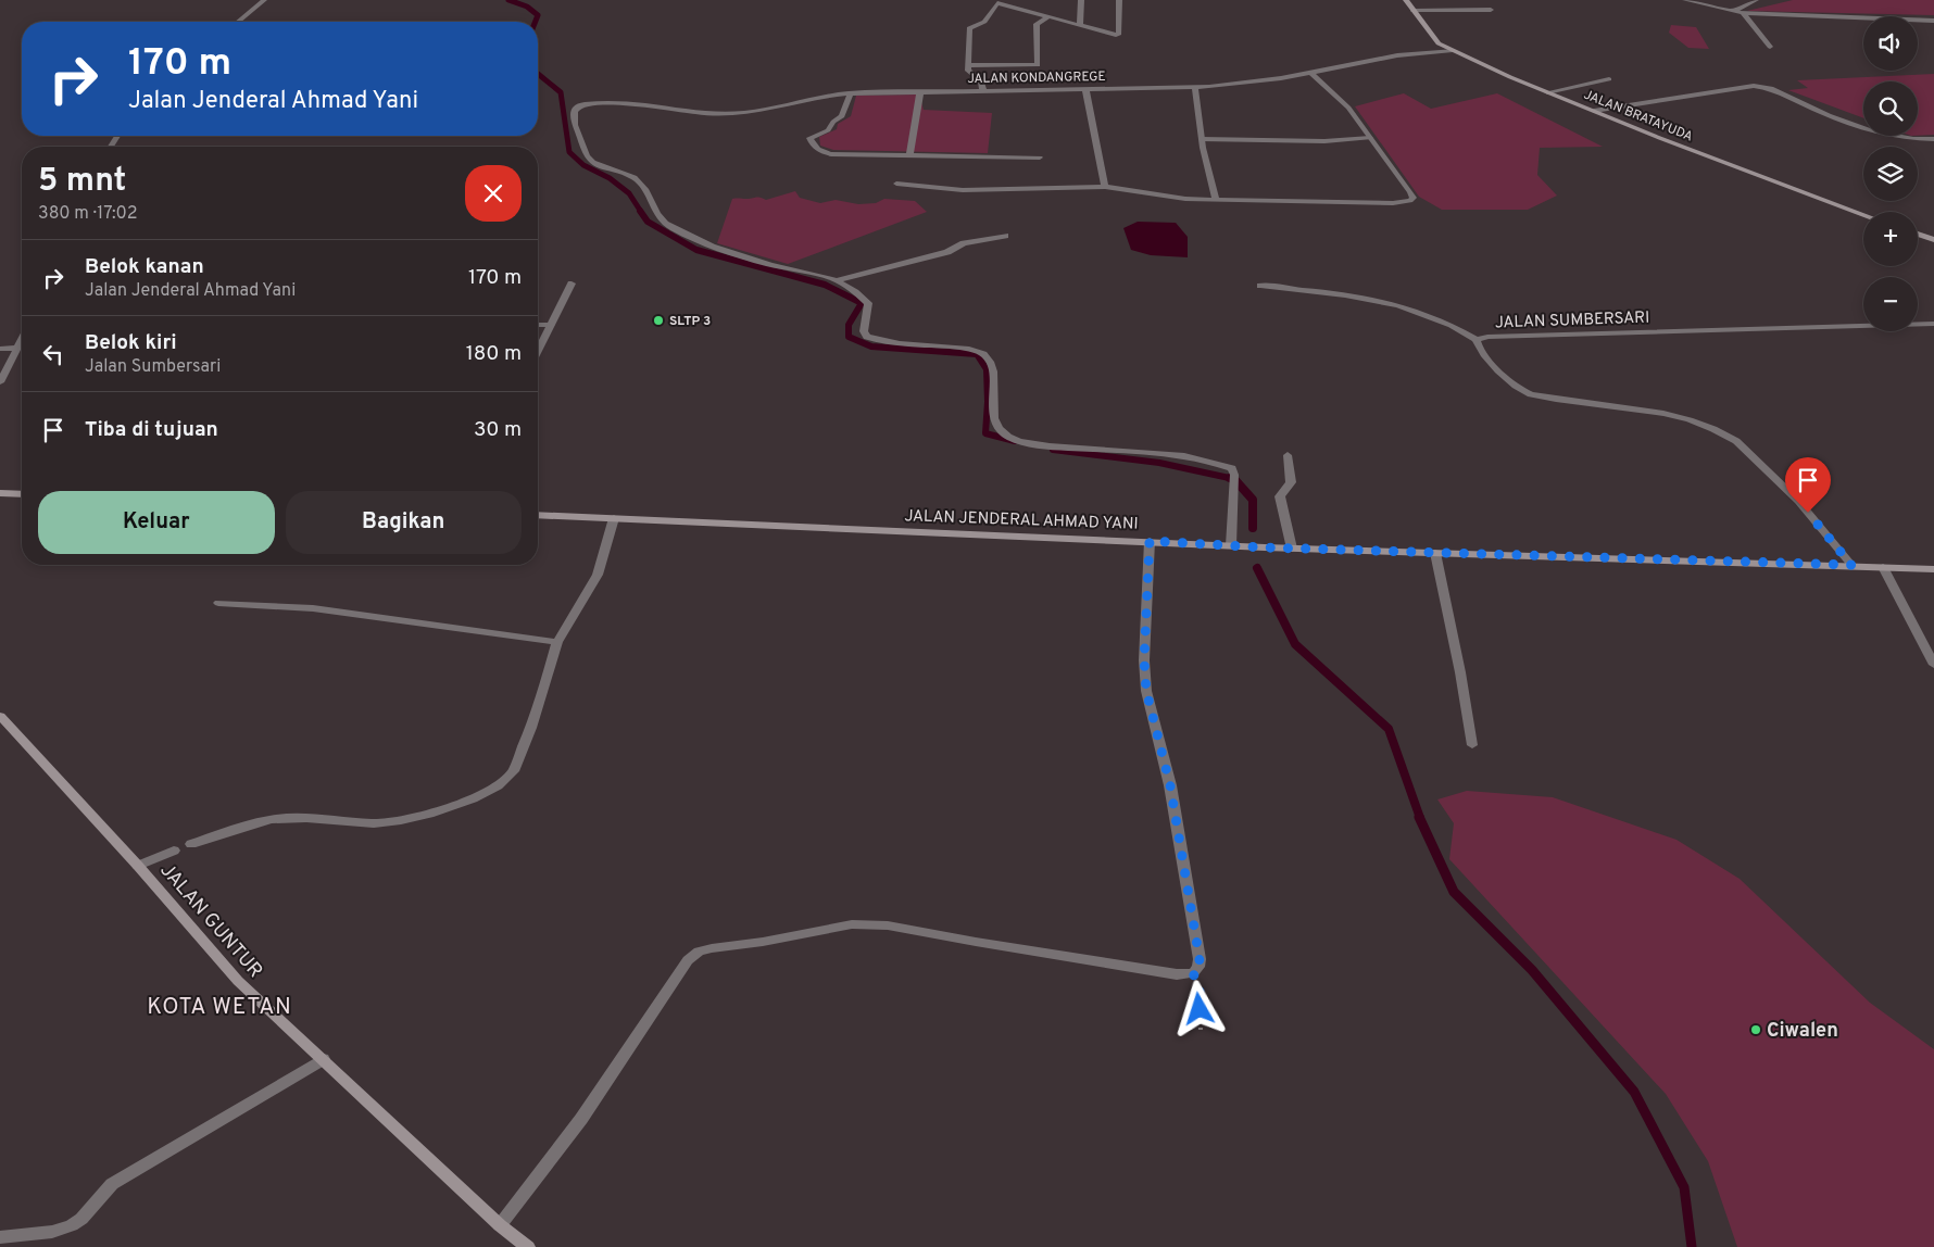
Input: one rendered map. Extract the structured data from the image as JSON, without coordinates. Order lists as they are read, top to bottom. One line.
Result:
{"streets":{"street":["JALAN KONDANGREGE","JALAN BRATAYUDA","JALAN SUMBERSARI","JALAN JENDERAL AHMAD YANI","JALAN GUNTUR"]},"crossings":[["JALAN KONDANGREGE","JALAN BRATAYUDA"],["JALAN SUMBERSARI","JALAN JENDERAL AHMAD YANI"]],"districts":["KOTA WETAN"],"places":["SLTP 3","Ciwalen"],"page":{"map_buttons":["+","−"],"turn":["170 m","Jalan Jenderal Ahmad Yani"],"heading":["5 mnt","380 m · 17:02"],"list":[{"name":"Belok kanan","note":"Jalan Jenderal Ahmad Yani","value":"170 m"},{"name":"Belok kiri","note":"Jalan Sumbersari","value":"180 m"},{"name":"Tiba di tujuan","value":"30 m"}],"buttons":["Keluar","Bagikan"]}}
